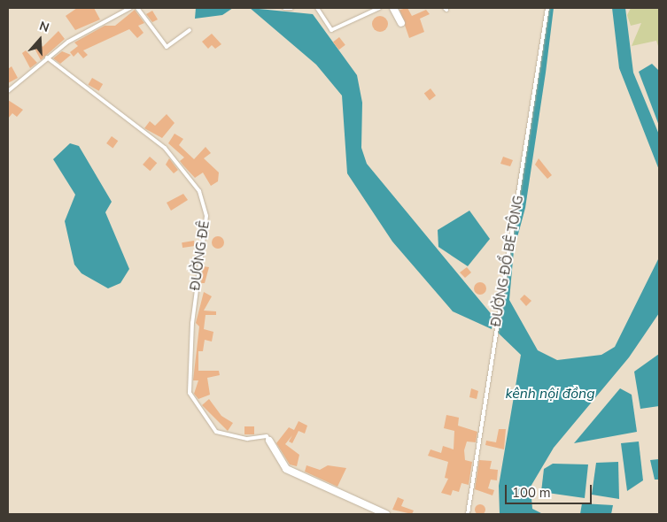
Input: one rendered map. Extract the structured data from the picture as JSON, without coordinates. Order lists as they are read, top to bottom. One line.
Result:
{"streets":{"lane":["ĐƯỜNG ĐÊ","ĐƯỜNG ĐỔ BÊ TÔNG"]},"water":["kênh nội đồng"],"scale_bar":"100 m","north":"top"}
